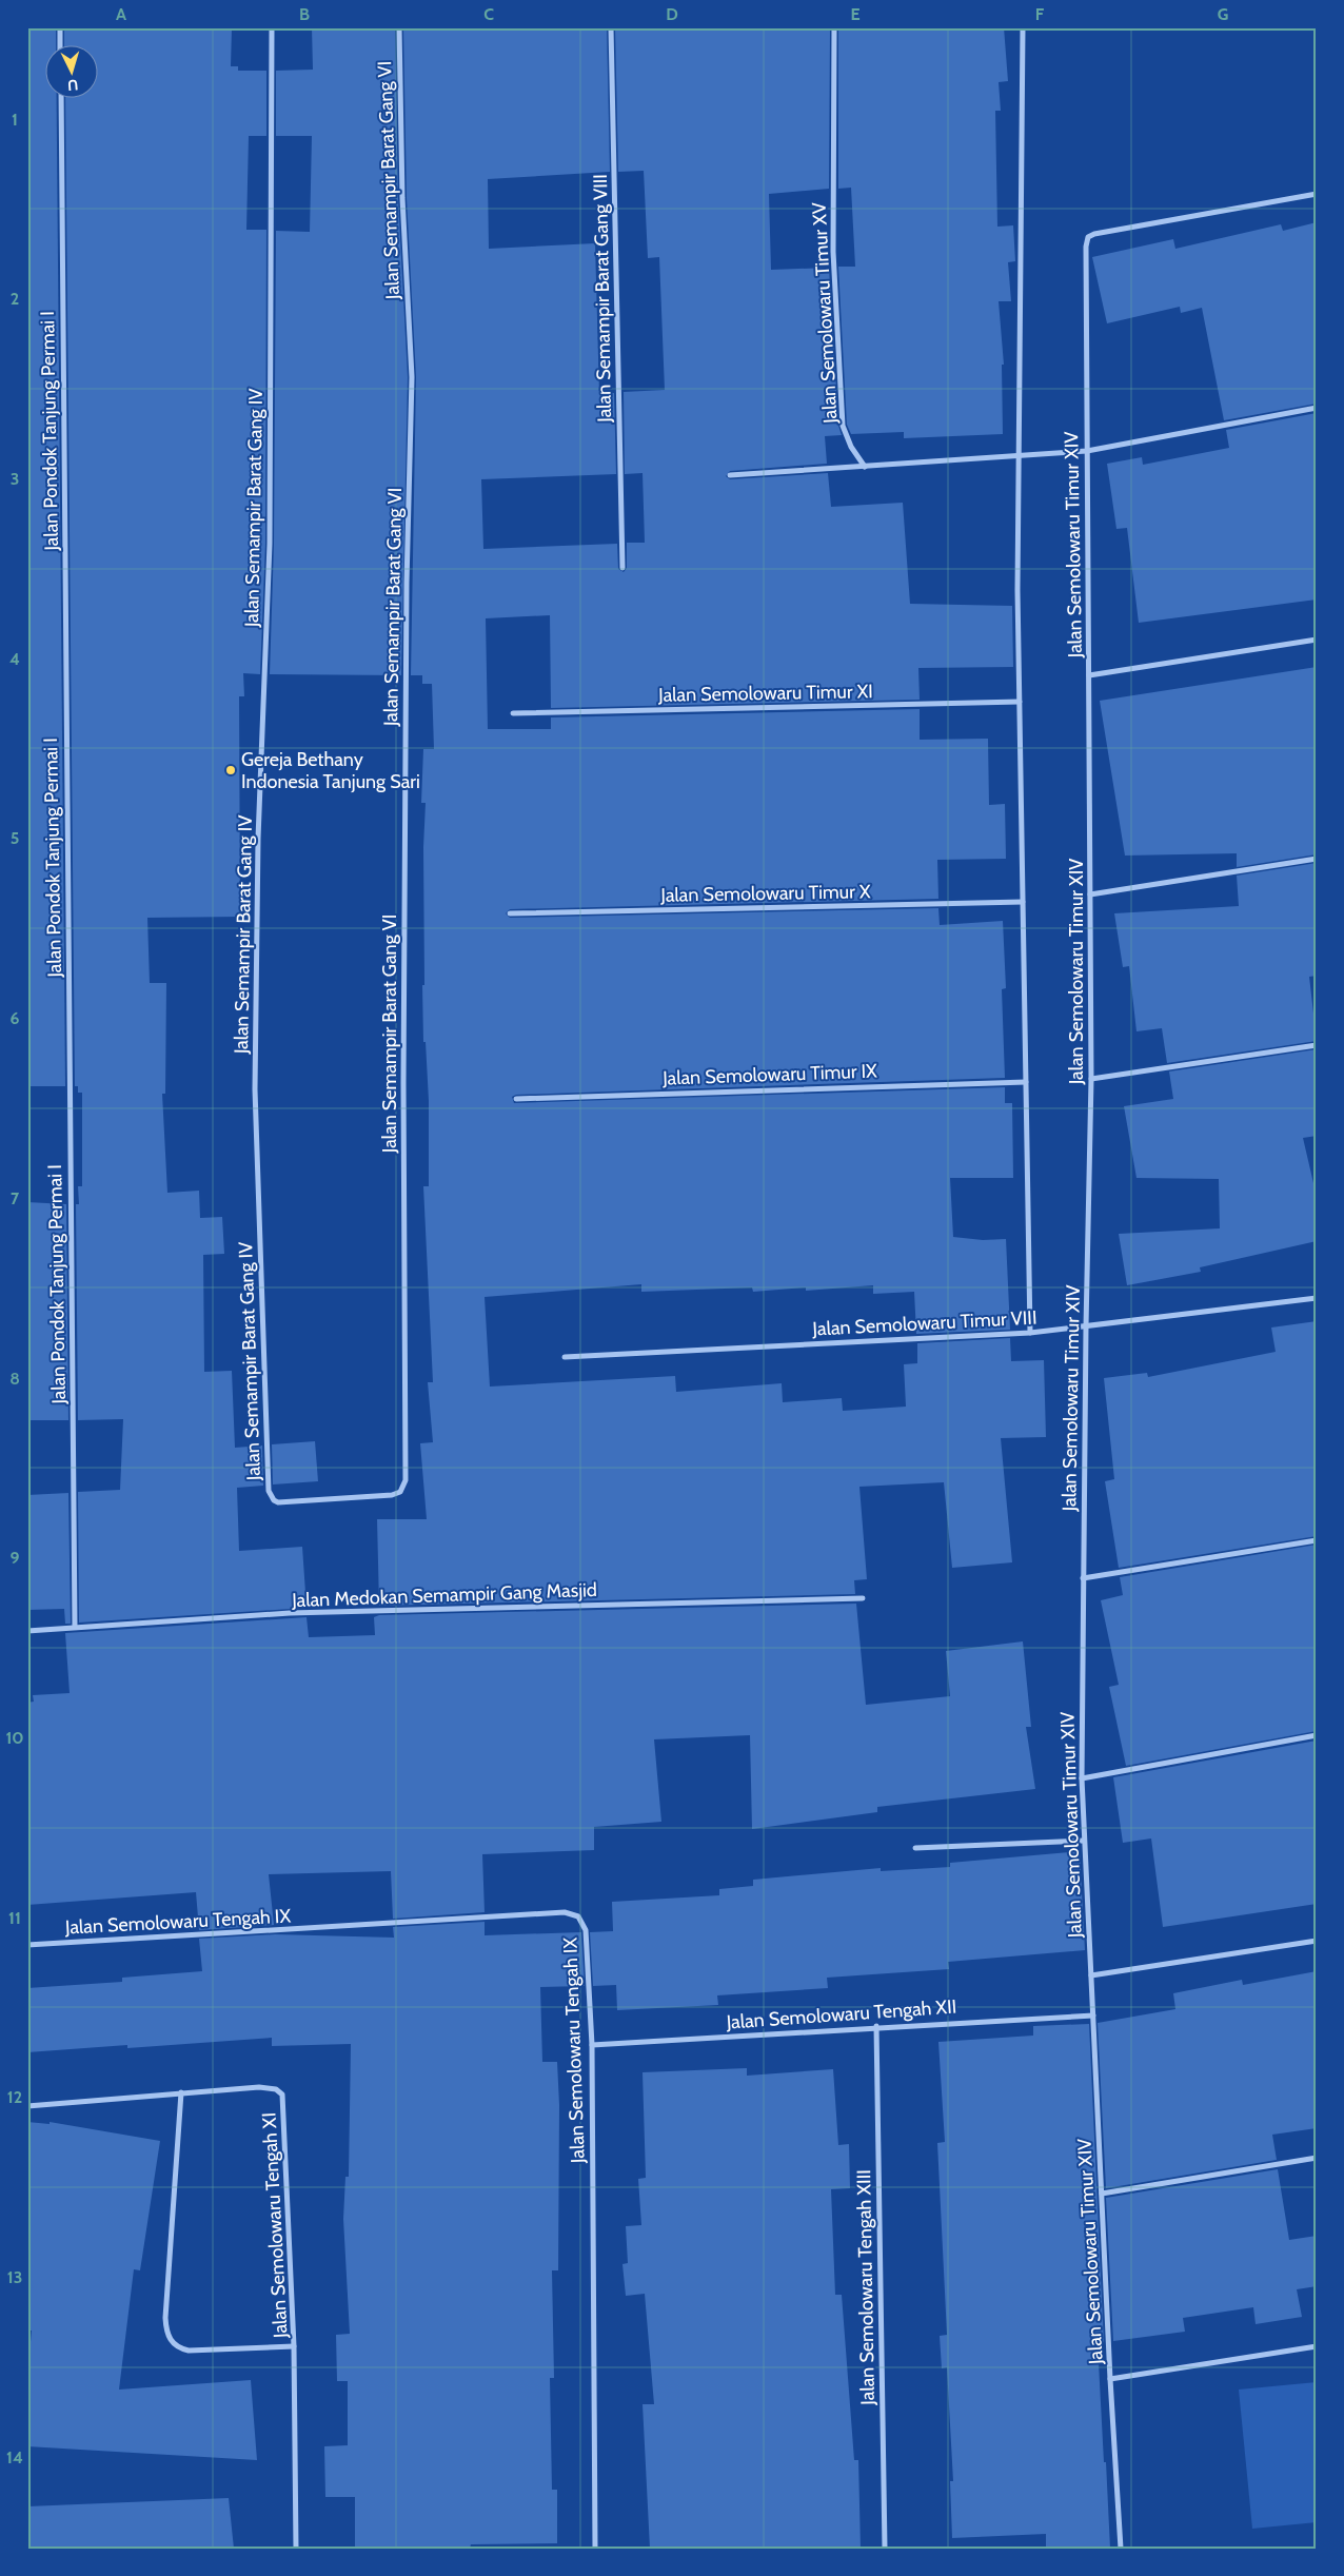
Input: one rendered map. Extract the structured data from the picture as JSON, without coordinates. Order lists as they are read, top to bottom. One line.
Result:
{"streets":{"street":["Jalan Semampir Barat Gang VI","Jalan Semampir Barat Gang VIII","Jalan Semolowaru Timur XV","Jalan Pondok Tanjung Permai I","Jalan Semampir Barat Gang IV","Jalan Semolowaru Timur XIV","Jalan Semolowaru Timur XI","Jalan Semolowaru Timur X","Jalan Semolowaru Timur IX","Jalan Semolowaru Timur VIII","Jalan Medokan Semampir Gang Masjid","Jalan Semolowaru Tengah IX","Jalan Semolowaru Tengah XII","Jalan Semolowaru Tengah XI","Jalan Semolowaru Tengah XIII"]},"crossings":[["Jalan Semampir Barat Gang VI","Jalan Semampir Barat Gang IV"],["Jalan Pondok Tanjung Permai I","Jalan Medokan Semampir Gang Masjid"],["Jalan Semolowaru Timur XIV","Jalan Semolowaru Timur VIII"],["Jalan Semolowaru Timur XIV","Jalan Semolowaru Tengah XII"],["Jalan Semolowaru Tengah IX","Jalan Semolowaru Tengah XII"],["Jalan Semolowaru Tengah XII","Jalan Semolowaru Tengah XIII"]],"places":["Gereja Bethany Indonesia Tanjung Sari"],"north":"bottom","grid":{"columns":["A","B","C","D","E","F","G"],"rows":["1","2","3","4","5","6","7","8","9","10","11","12","13","14"]}}
